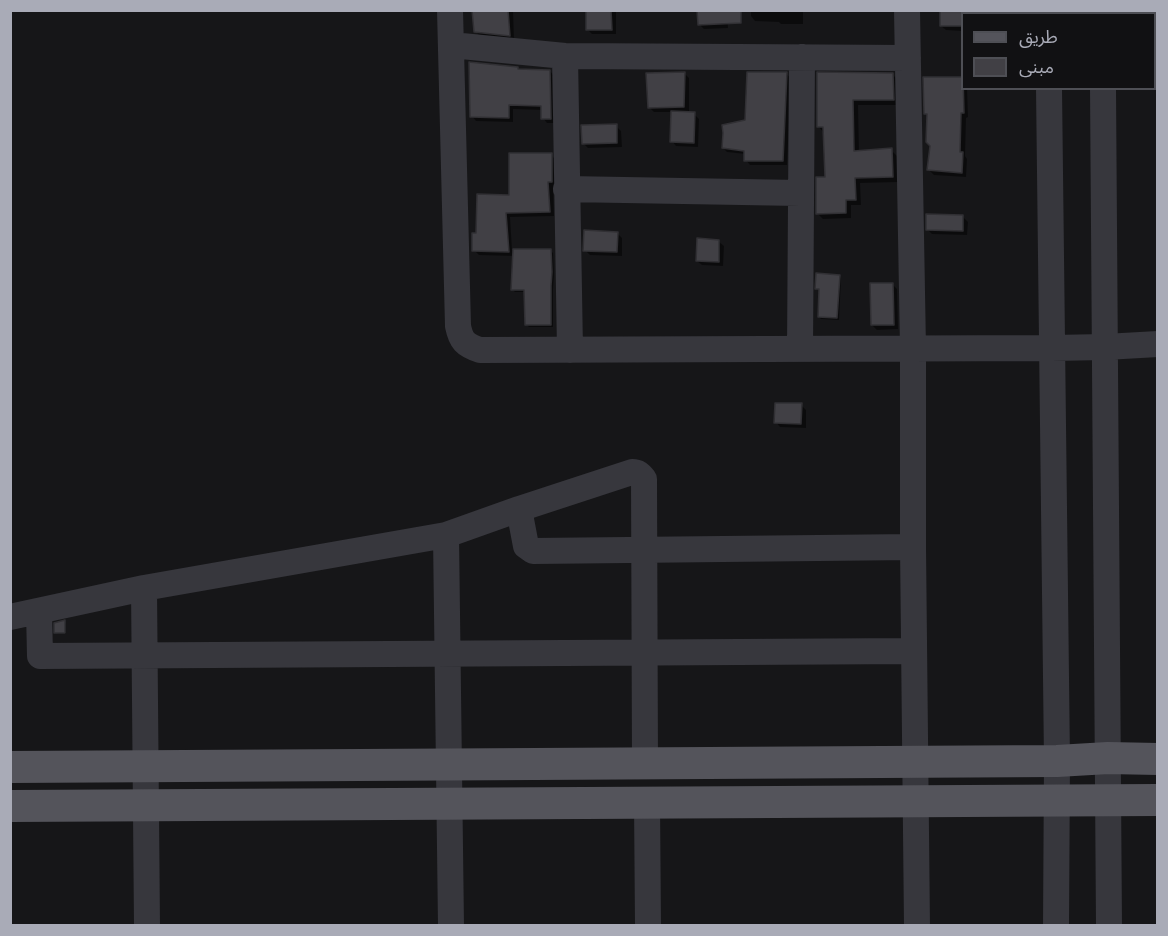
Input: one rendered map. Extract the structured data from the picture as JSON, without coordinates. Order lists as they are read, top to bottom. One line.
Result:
{"legend":["طريق","مبنى"]}
